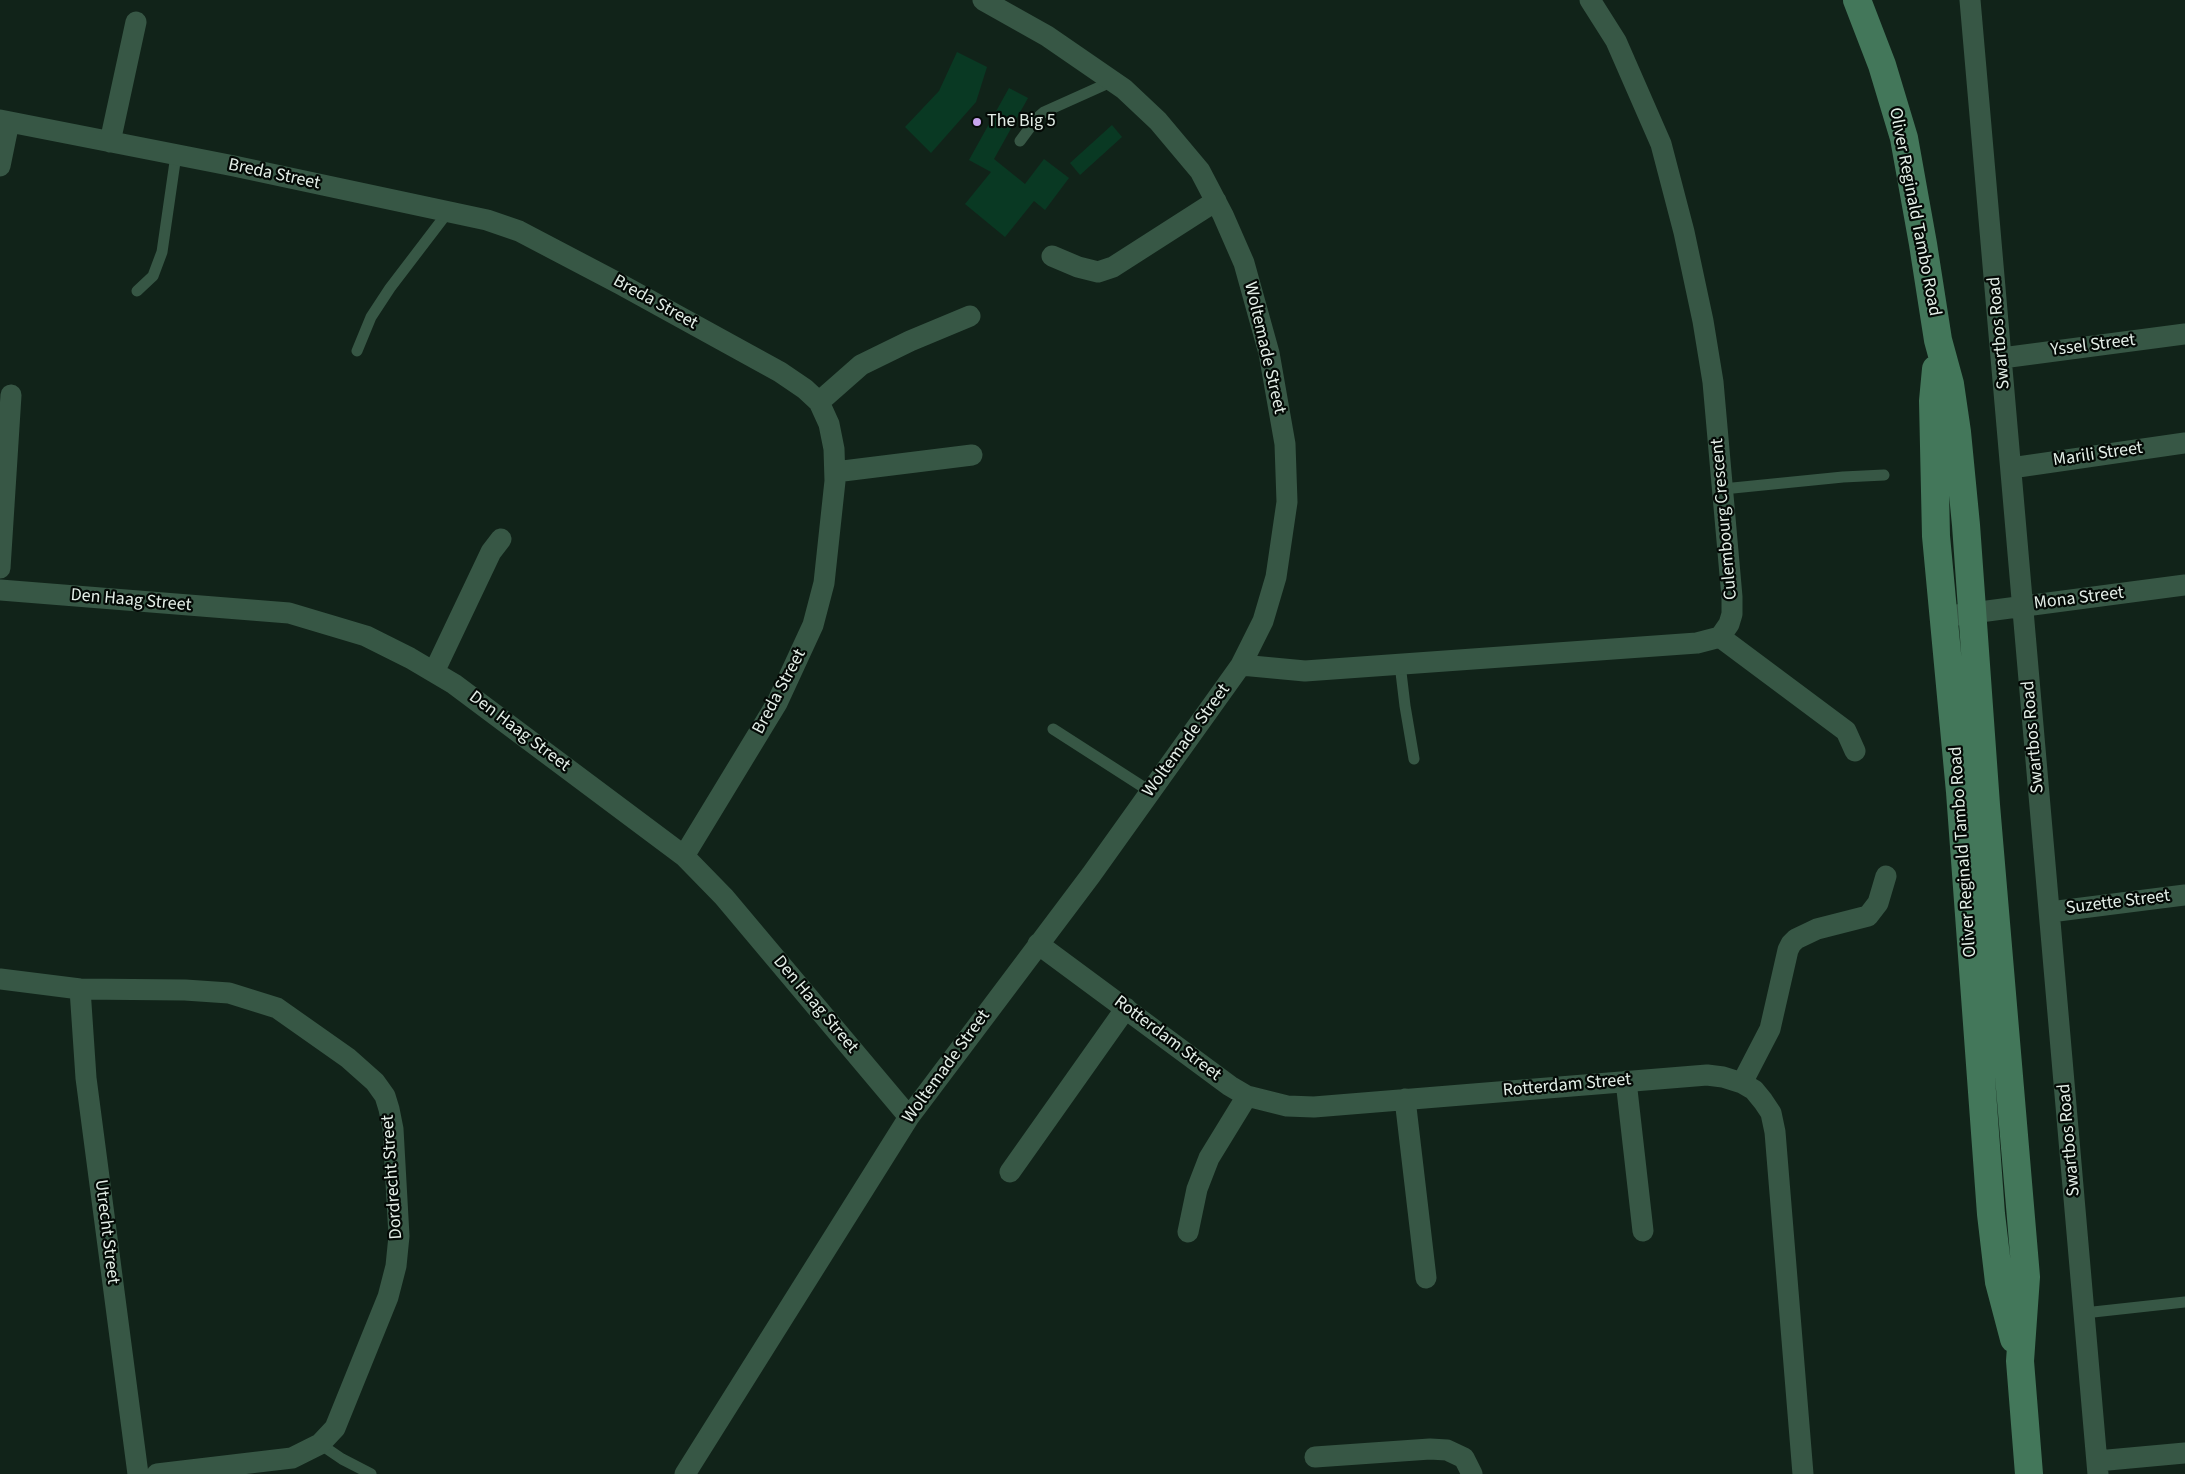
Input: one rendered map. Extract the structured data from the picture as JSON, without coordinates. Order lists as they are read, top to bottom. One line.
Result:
{"streets":{"main road":["Oliver Reginald Tambo Road"],"street":["Breda Street","Swartbos Road","Yssel Street","Woltemade Street","Marili Street","Culembourg Crescent","Mona Street","Den Haag Street","Suzette Street","Rotterdam Street","Dordrecht Street","Utrecht Street"]},"crossings":[["Breda Street","Den Haag Street"],["Oliver Reginald Tambo Road","Mona Street"],["Swartbos Road","Yssel Street"],["Swartbos Road","Marili Street"],["Swartbos Road","Mona Street"],["Swartbos Road","Suzette Street"],["Woltemade Street","Den Haag Street"],["Woltemade Street","Rotterdam Street"],["Dordrecht Street","Utrecht Street"]],"places":["The Big 5"]}
